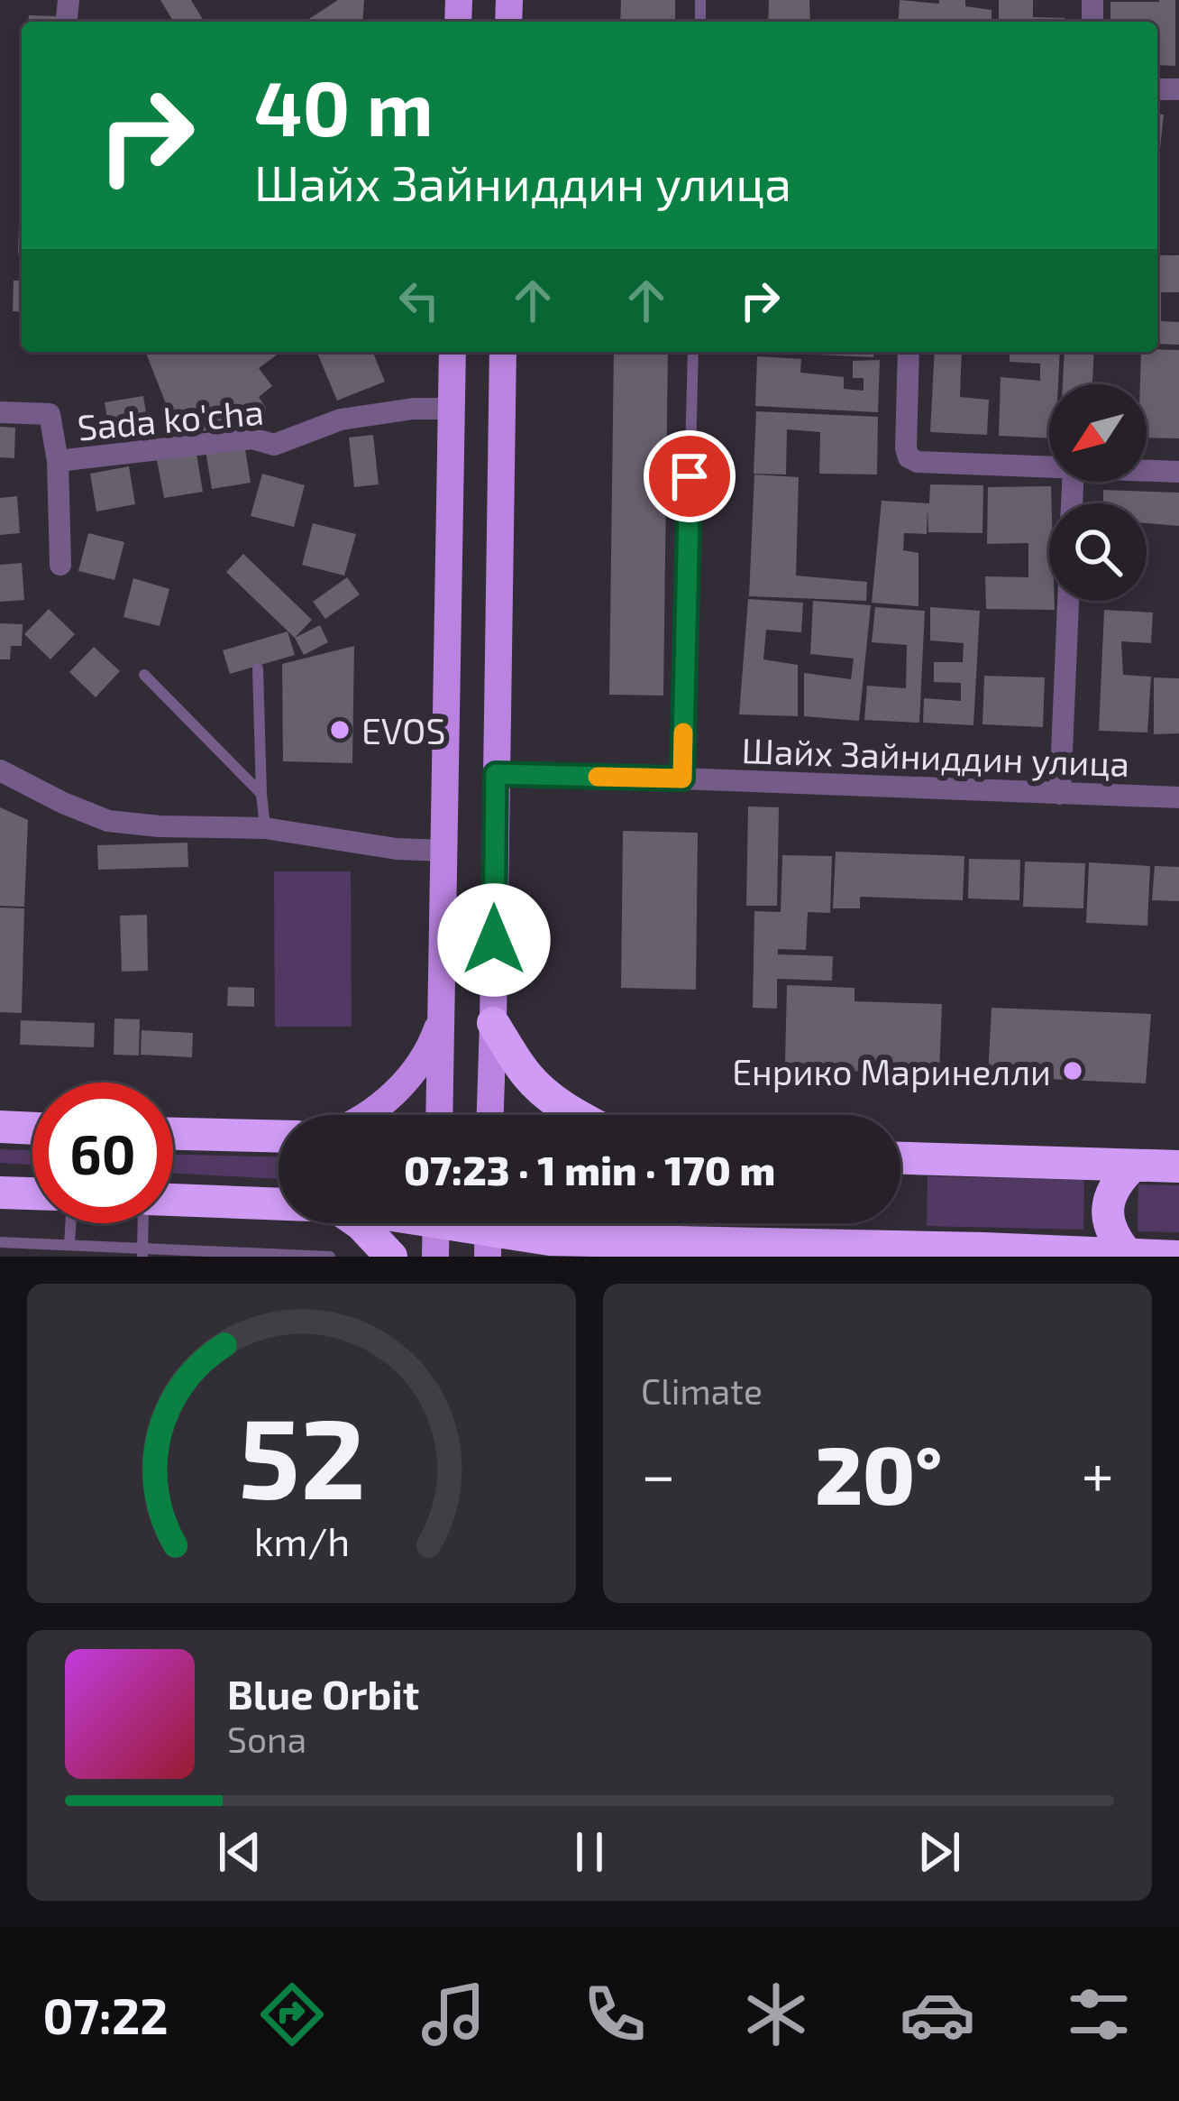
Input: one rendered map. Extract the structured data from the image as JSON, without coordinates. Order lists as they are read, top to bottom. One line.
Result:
{"streets":{"street":["Sada ko'cha","Шайх Зайниддин улица"]},"places":["EVOS","Енрико Маринелли"],"north":"bottom left","page":{"turn":["40 m","Шайх Зайниддин улица"],"limit":"60","trip":"07:23 · 1 min · 170 m","tile":"Climate","heat":["−","20°","+"],"song":["Blue Orbit","Sona"],"tabs":"07:22","gauge":["52","km/h"]}}
